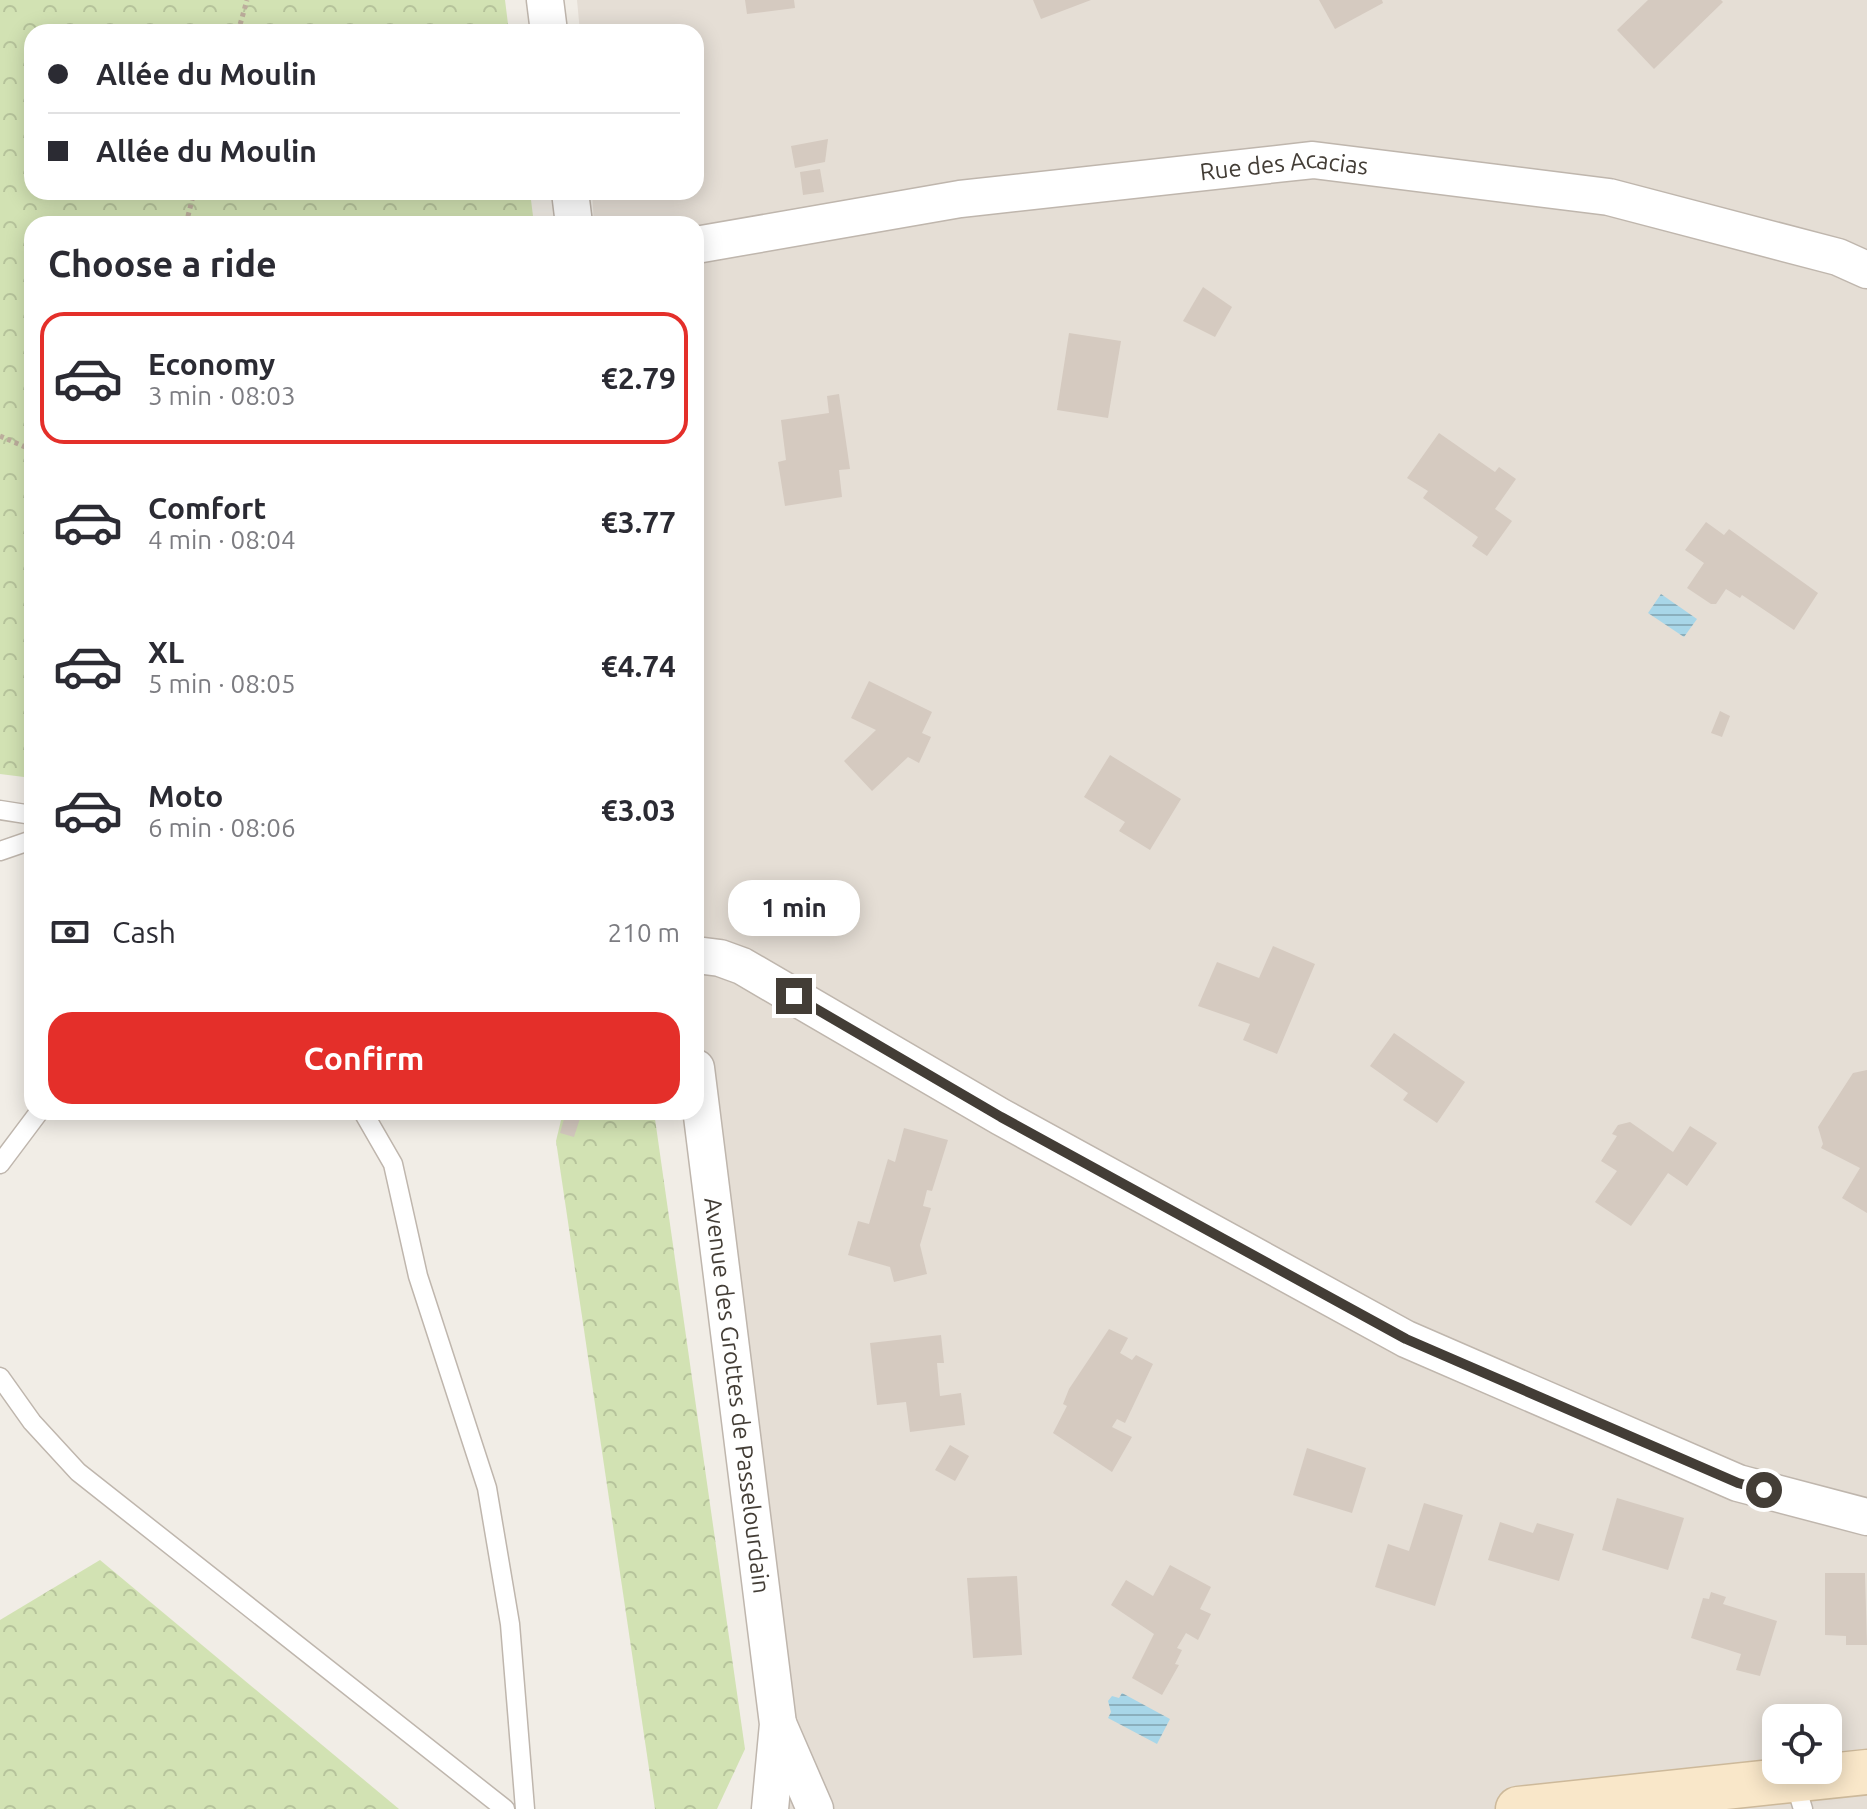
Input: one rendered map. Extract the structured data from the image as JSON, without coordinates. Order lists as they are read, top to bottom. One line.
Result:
{"streets":{"street":["Rue des Acacias","Avenue des Grottes de Passelourdain"]},"page":{"banner":["Allée du Moulin","Allée du Moulin"],"heading":"Choose a ride","list":[{"name":"Economy","note":"3 min · 08:03","value":"€2.79"},{"name":"Comfort","note":"4 min · 08:04","value":"€3.77"},{"name":"XL","note":"5 min · 08:05","value":"€4.74"},{"name":"Moto","note":"6 min · 08:06","value":"€3.03"}],"bubble":"1 min","pay":["Cash","210 m"],"buttons":"Confirm"}}
